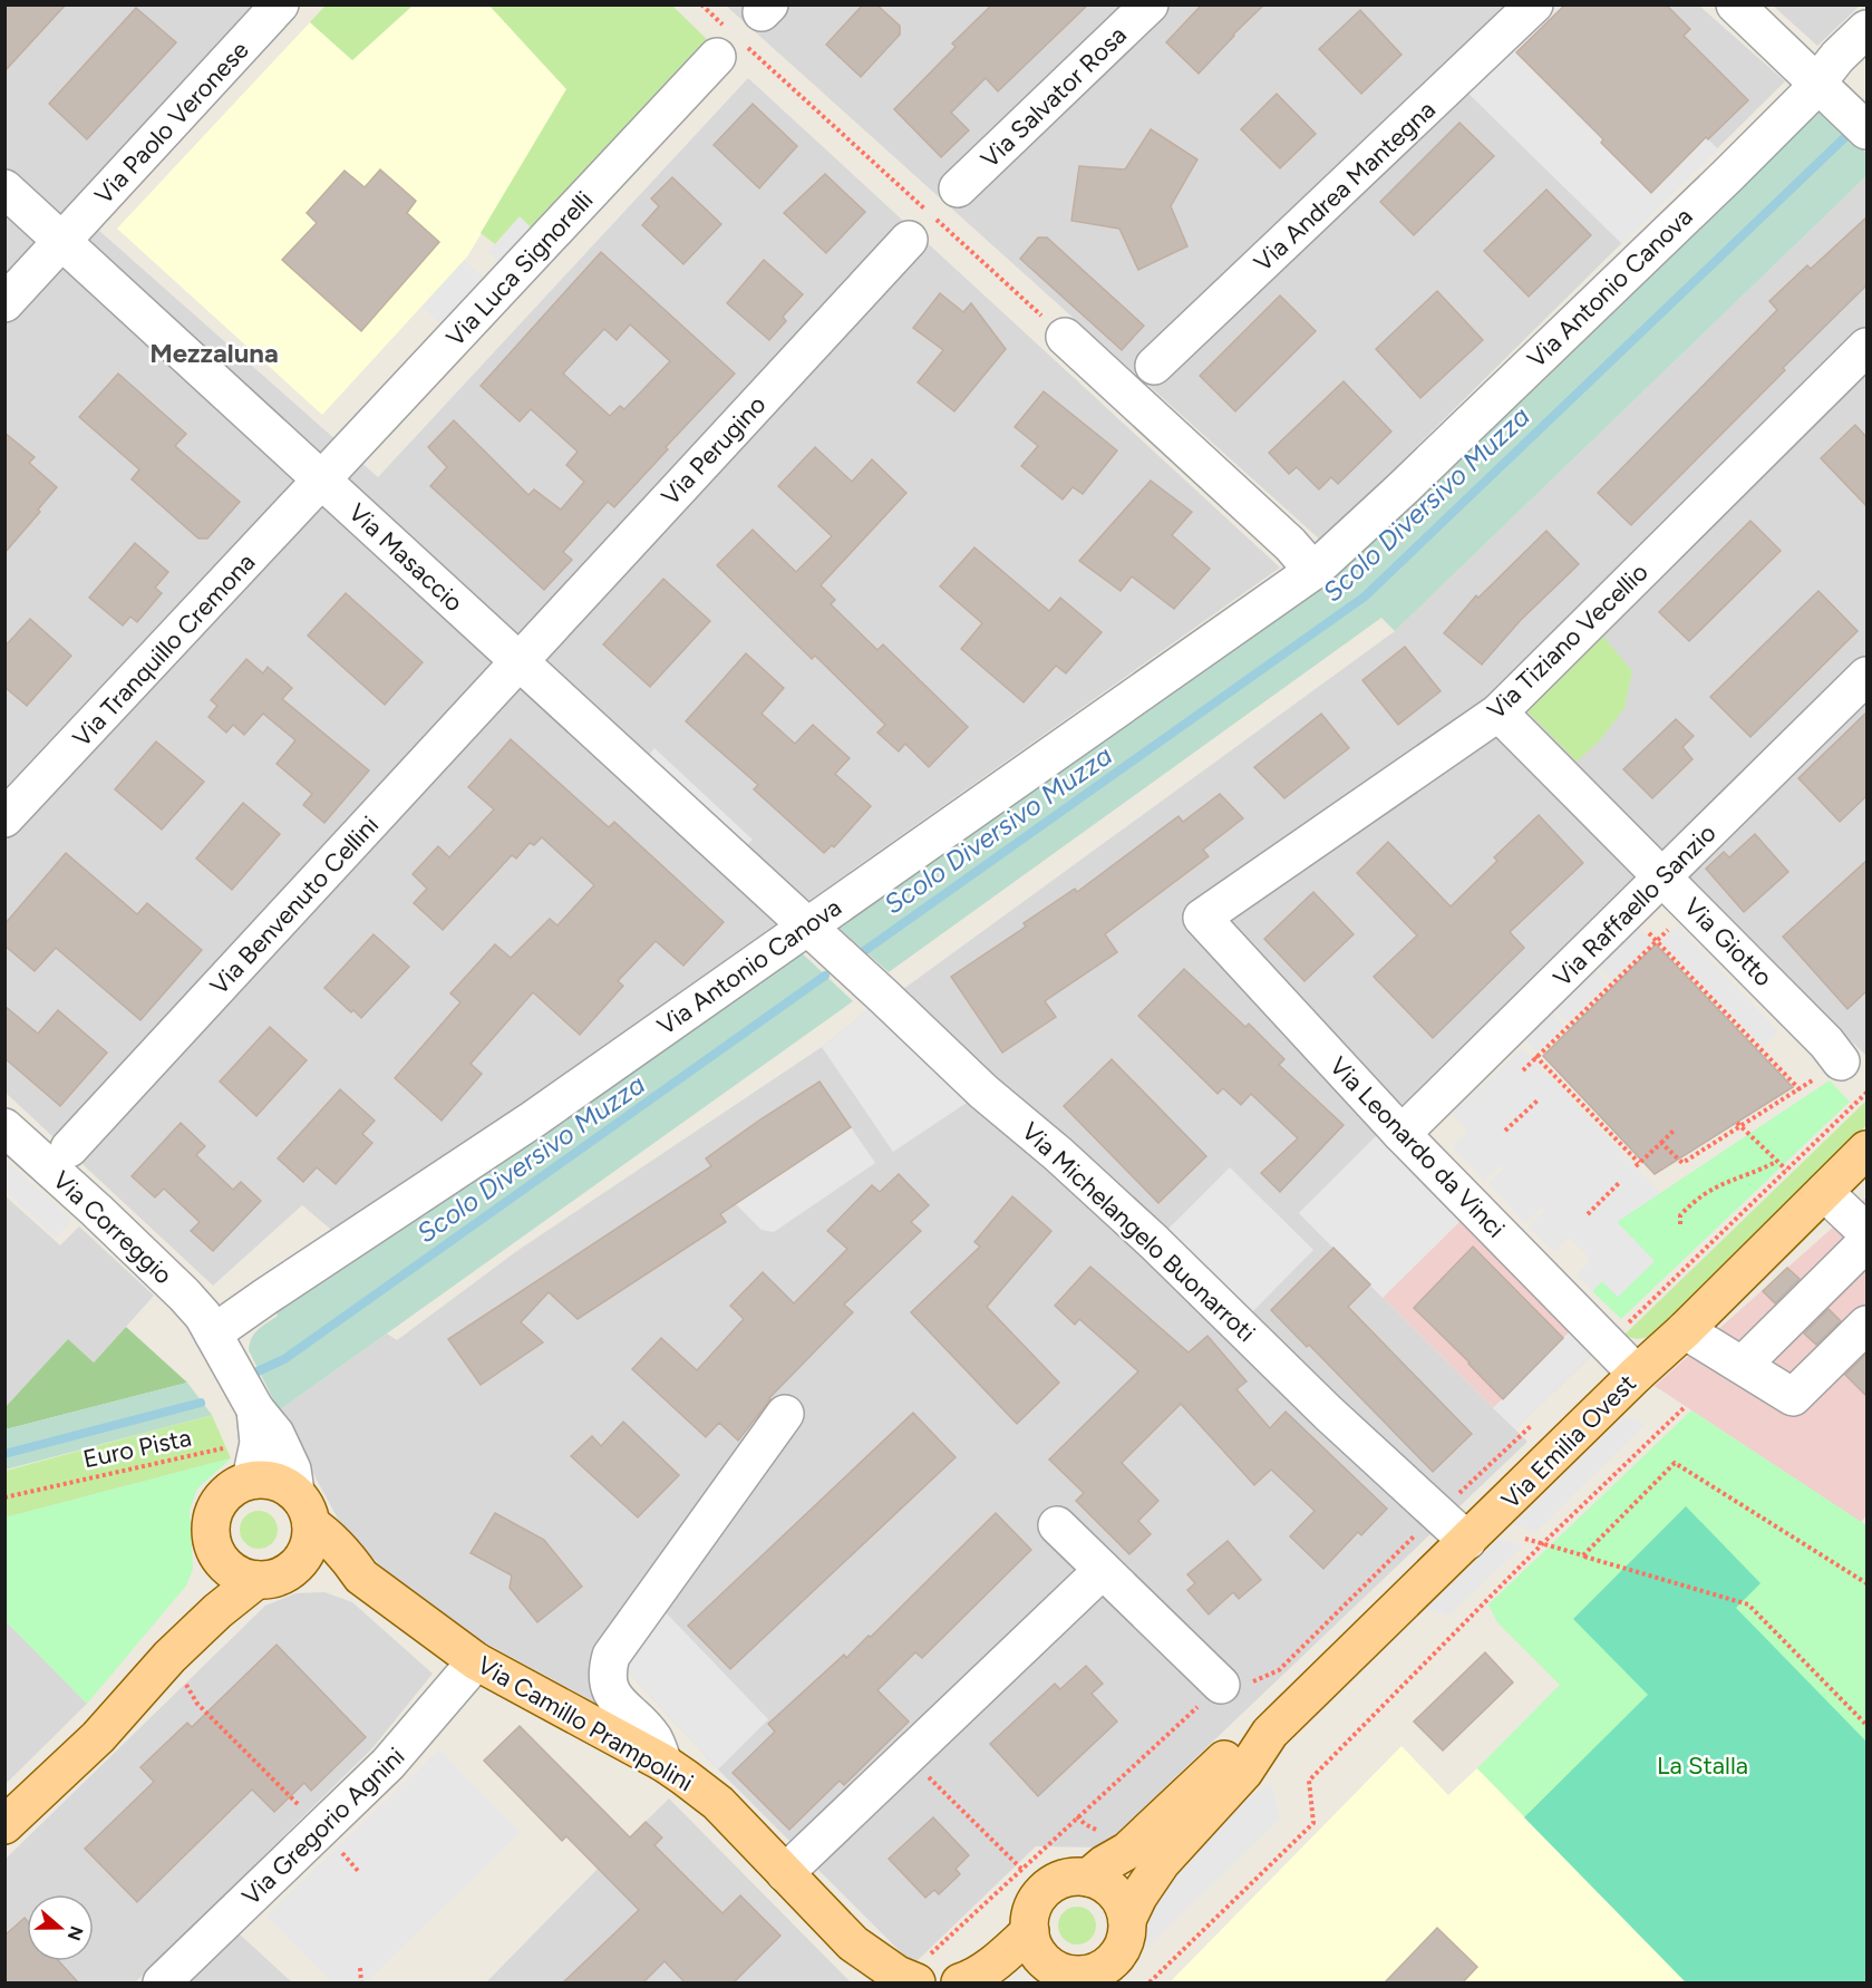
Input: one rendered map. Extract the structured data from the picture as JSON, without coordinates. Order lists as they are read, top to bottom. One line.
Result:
{"streets":{"main road":["Via Emilia Ovest","Via Camillo Prampolini"],"street":["Via Salvator Rosa","Via Paolo Veronese","Via Andrea Mantegna","Via Luca Signorelli","Via Antonio Canova","Via Perugino","Via Masaccio","Via Tiziano Vecellio","Via Tranquillo Cremona","Via Benvenuto Cellini","Via Raffaello Sanzio","Via Giotto","Via Leonardo da Vinci","Via Correggio","Via Michelangelo Buonarroti","Via Gregorio Agnini"],"path":["Euro Pista"]},"crossings":[["Via Paolo Veronese","Via Masaccio"],["Via Luca Signorelli","Via Masaccio"],["Via Luca Signorelli","Via Tranquillo Cremona"],["Via Antonio Canova","Via Masaccio"],["Via Antonio Canova","Via Correggio"],["Via Antonio Canova","Via Michelangelo Buonarroti"],["Via Perugino","Via Masaccio"],["Via Perugino","Via Benvenuto Cellini"],["Via Masaccio","Via Tranquillo Cremona"],["Via Masaccio","Via Benvenuto Cellini"],["Via Masaccio","Via Michelangelo Buonarroti"],["Via Tiziano Vecellio","Via Giotto"],["Via Tiziano Vecellio","Via Leonardo da Vinci"],["Via Raffaello Sanzio","Via Giotto"],["Via Raffaello Sanzio","Via Leonardo da Vinci"],["Via Leonardo da Vinci","Via Emilia Ovest"],["Via Michelangelo Buonarroti","Via Emilia Ovest"],["Via Camillo Prampolini","Via Gregorio Agnini"]],"districts":["Mezzaluna"],"water":["Scolo Diversivo Muzza"],"parks":["La Stalla"],"north":"right"}
